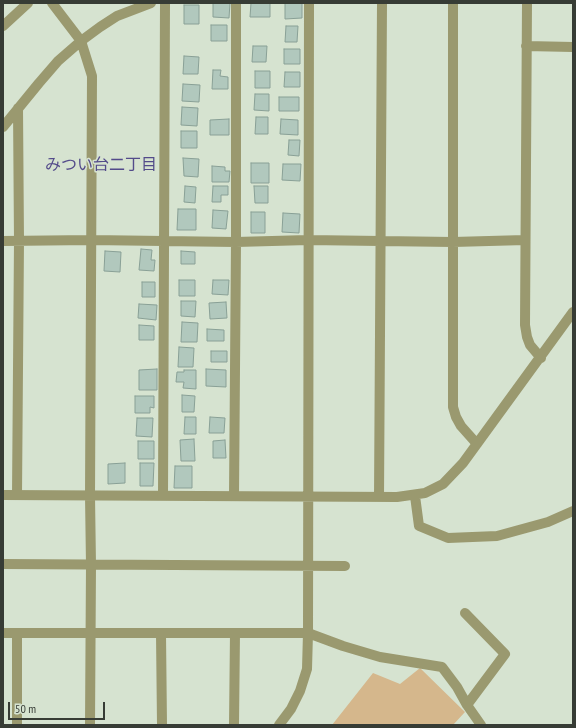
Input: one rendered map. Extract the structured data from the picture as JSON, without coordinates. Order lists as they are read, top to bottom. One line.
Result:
{"districts":["みつい台二丁目"],"scale_bar":"50 m"}
